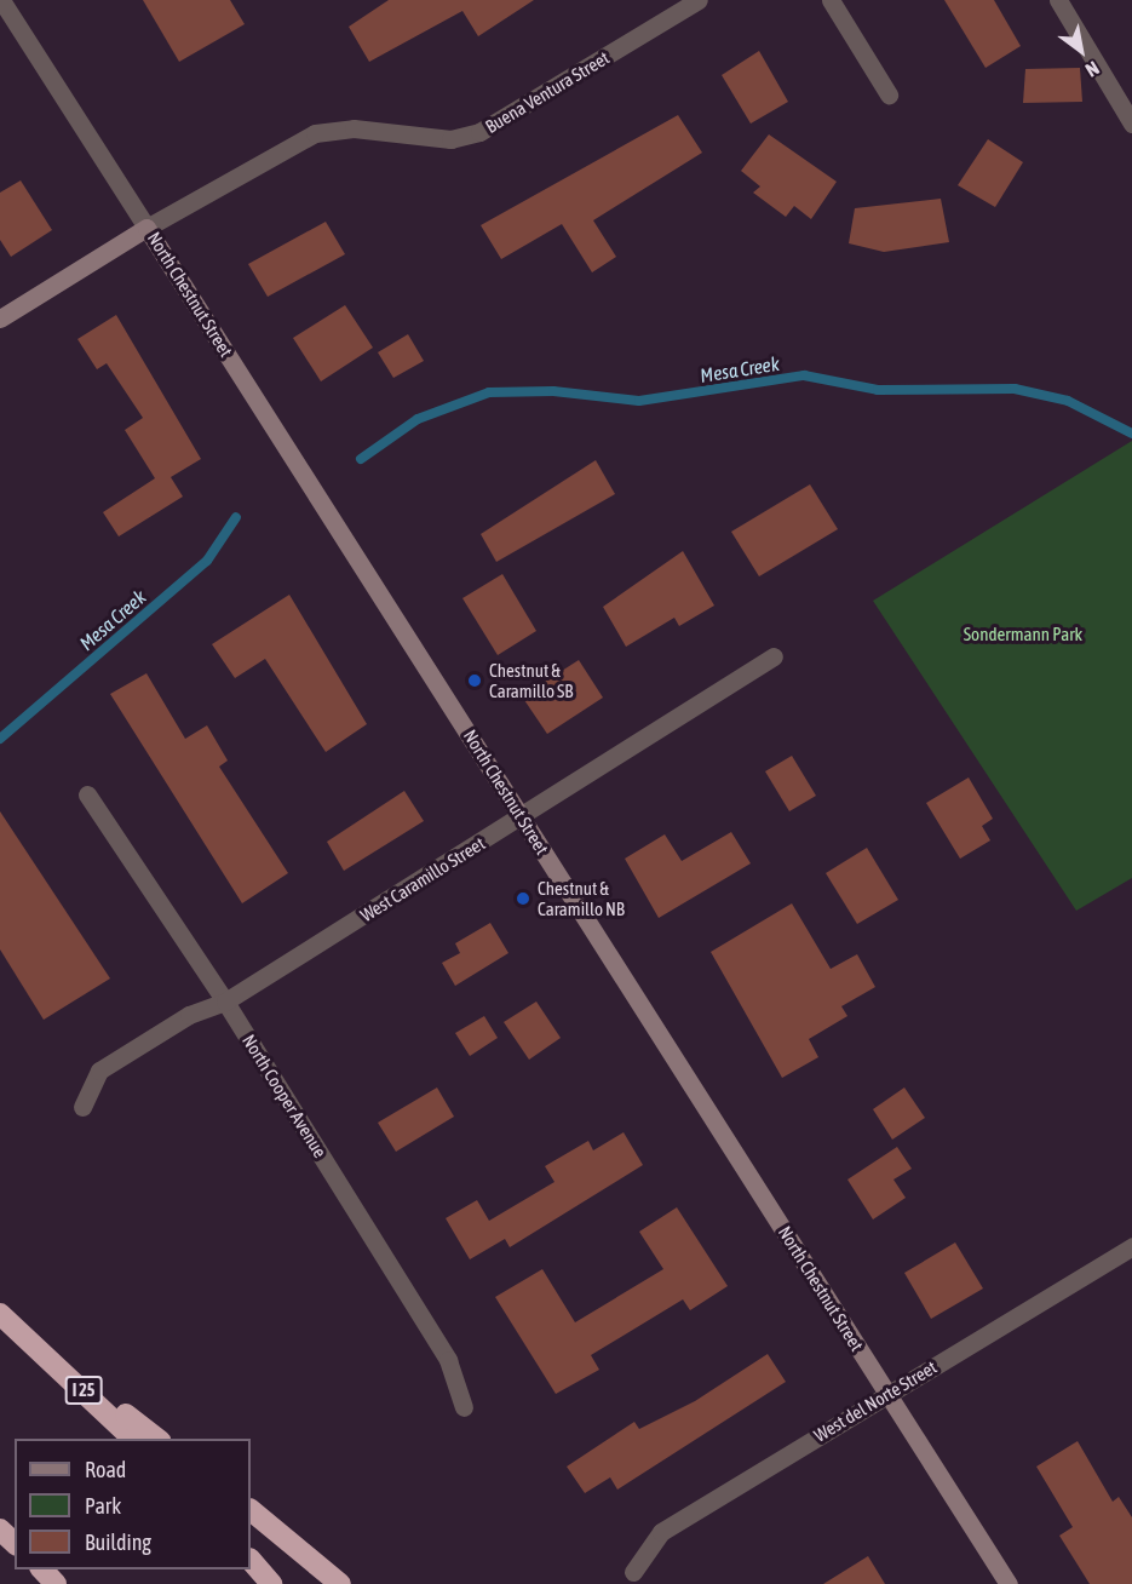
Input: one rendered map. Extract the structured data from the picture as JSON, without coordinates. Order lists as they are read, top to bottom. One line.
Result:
{"streets":{"highway":["I 25"],"main road":["North Chestnut Street"],"street":["Buena Ventura Street","West Caramillo Street","North Cooper Avenue","West del Norte Street"]},"crossings":[["Buena Ventura Street","North Chestnut Street"],["North Chestnut Street","West Caramillo Street"],["North Chestnut Street","West del Norte Street"],["West Caramillo Street","North Cooper Avenue"]],"water":["Mesa Creek"],"parks":["Sondermann Park"],"places":["Chestnut & Caramillo SB","Chestnut & Caramillo NB"],"legend":["Road","Park","Building"],"north":"bottom right"}
